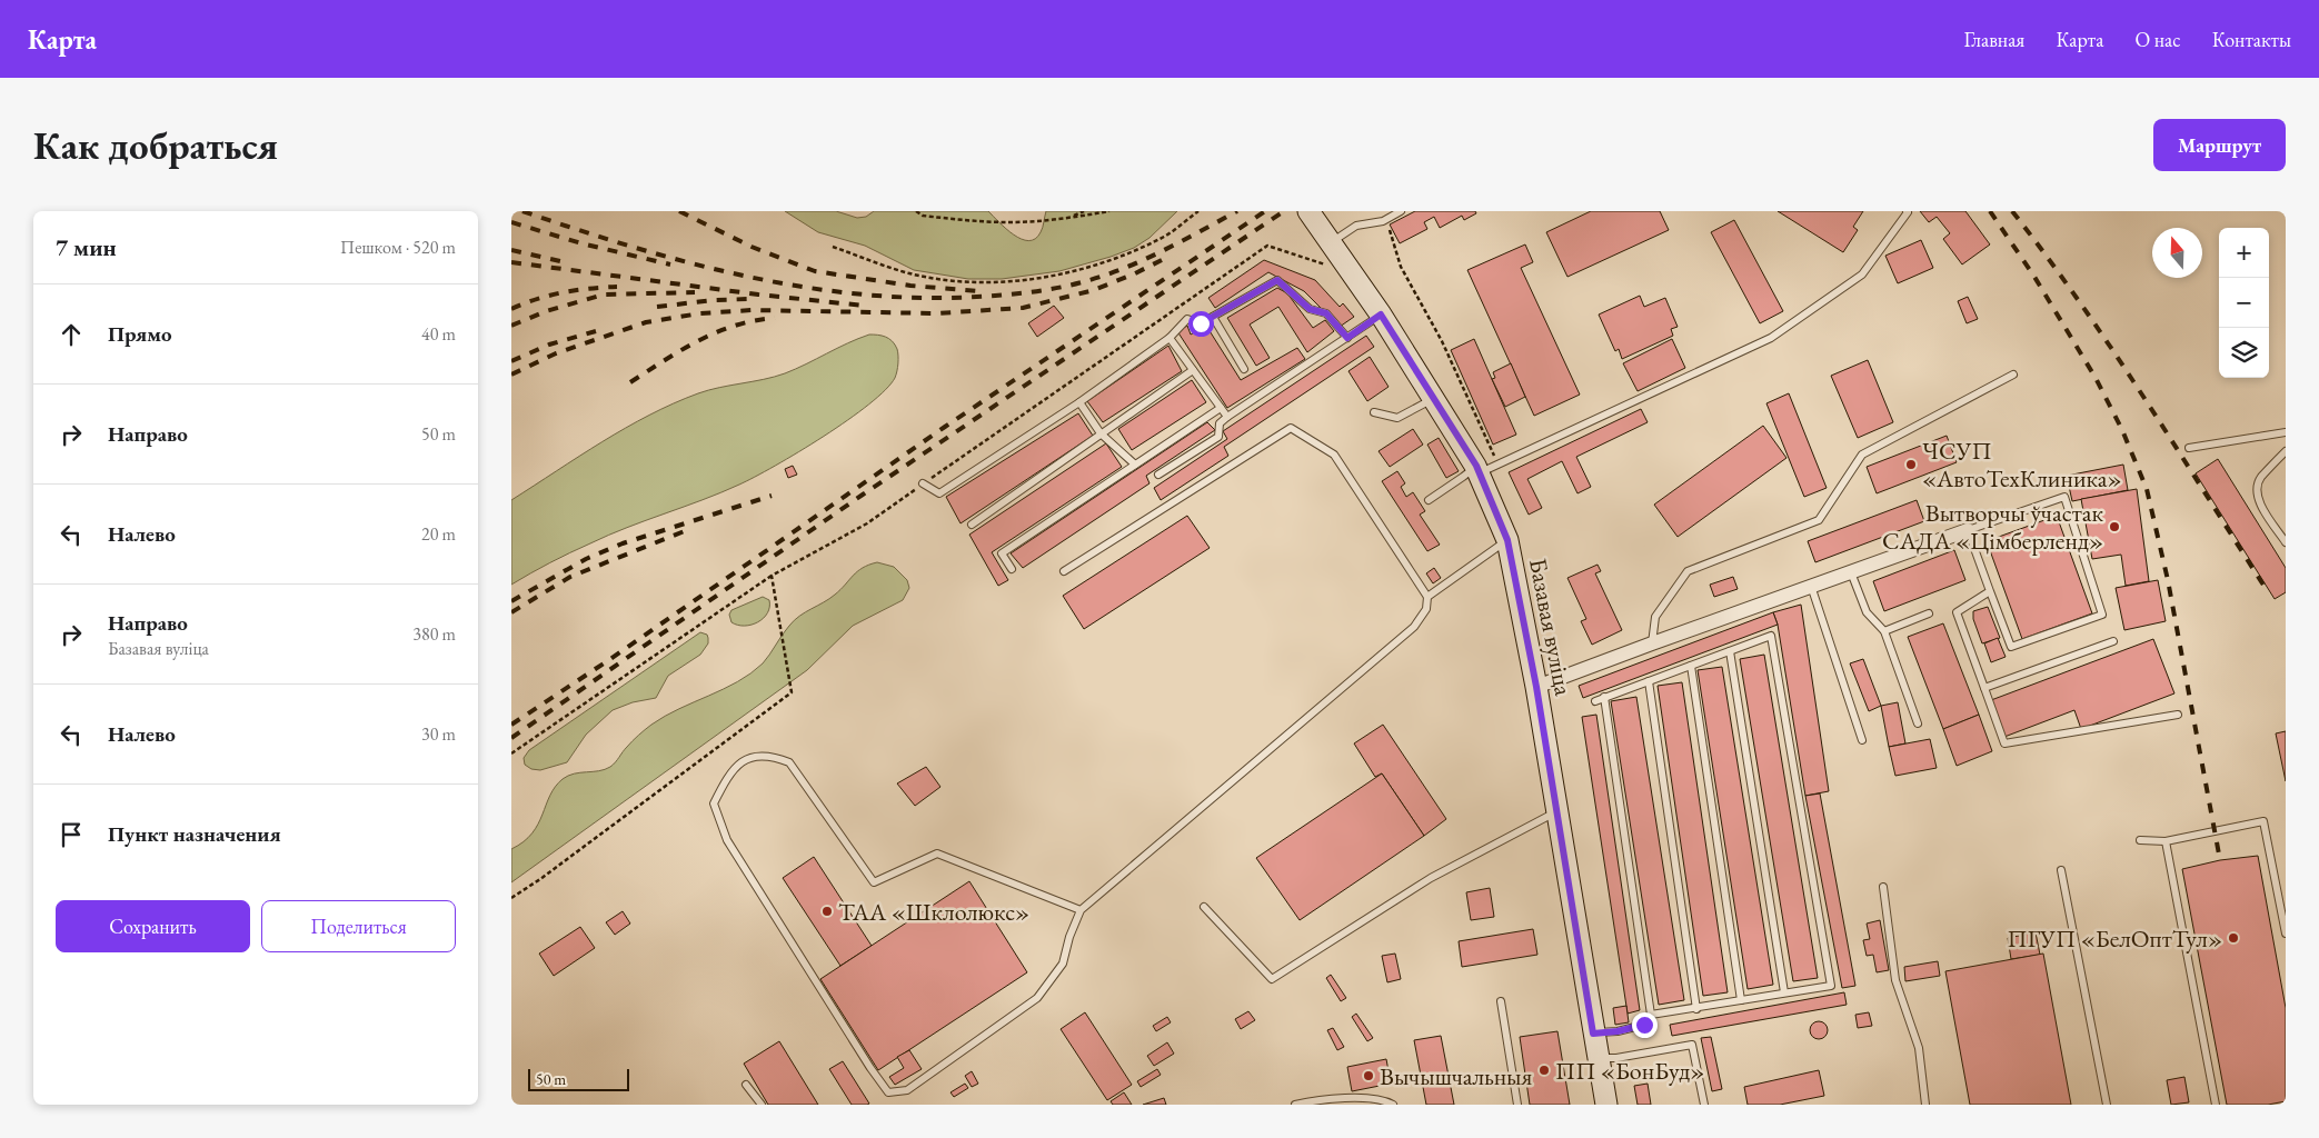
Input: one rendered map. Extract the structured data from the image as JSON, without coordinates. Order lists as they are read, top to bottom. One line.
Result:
{"streets":{"street":["Базавая вуліца"]},"places":["ЧСУП «АвтоТехКлиника»","Вытворчы ўчастак САДА «Цімберленд»","ТАА «Шклолюкс»","ПГУП «БелОптТул»","ПП «БонБуд»","Вычышчальныя"],"scale_bar":"50 m","north":"top","page":{"header":"Карта","nav":["Главная","Карта","О нас","Контакты"],"buttons":["Маршрут",["Сохранить","Поделиться"]],"title":"Как добраться","heading":["7 мин","Пешком · 520 m"],"map_buttons":["+","−"],"list":[["Прямо","40 m"],["Направо","50 m"],["Налево","20 m"],["Направо","Базавая вуліца","380 m"],["Налево","30 m"],"Пункт назначения"],"scale":"50 m"}}
